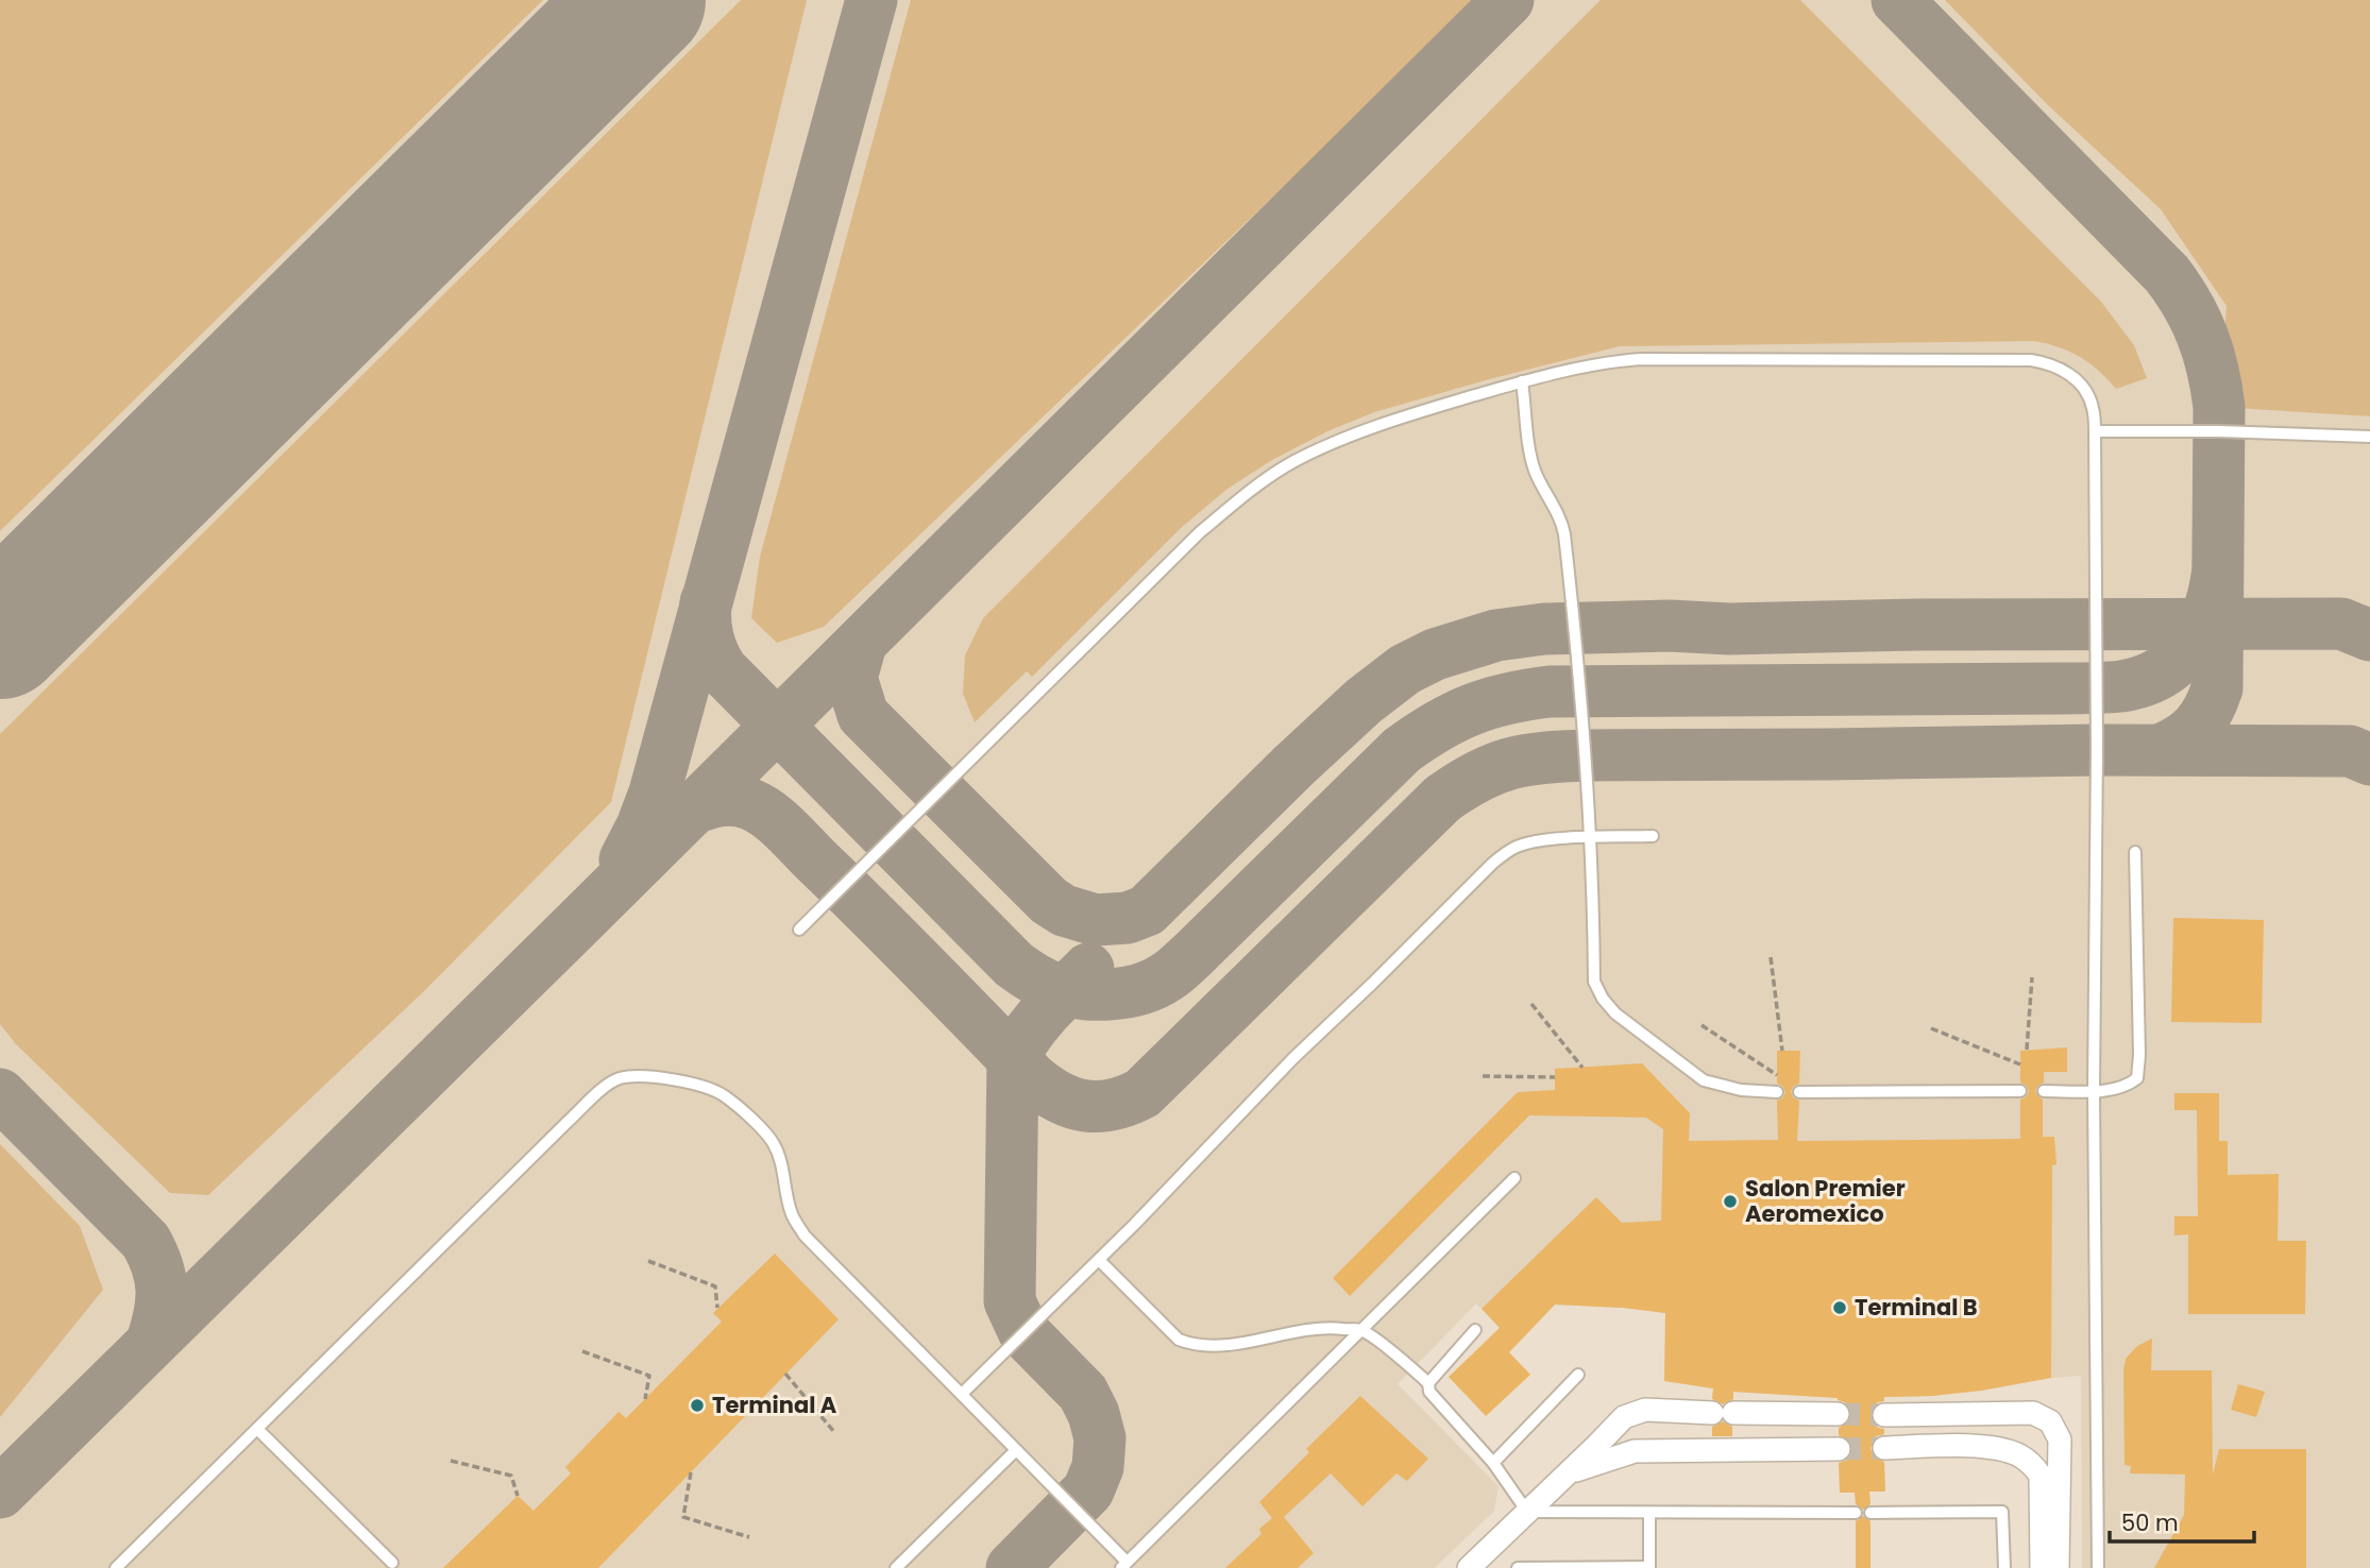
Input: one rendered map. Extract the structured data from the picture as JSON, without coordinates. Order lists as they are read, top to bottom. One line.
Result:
{"places":["Salon Premier Aeromexico","Terminal B","Terminal A"],"scale_bar":"50 m"}
